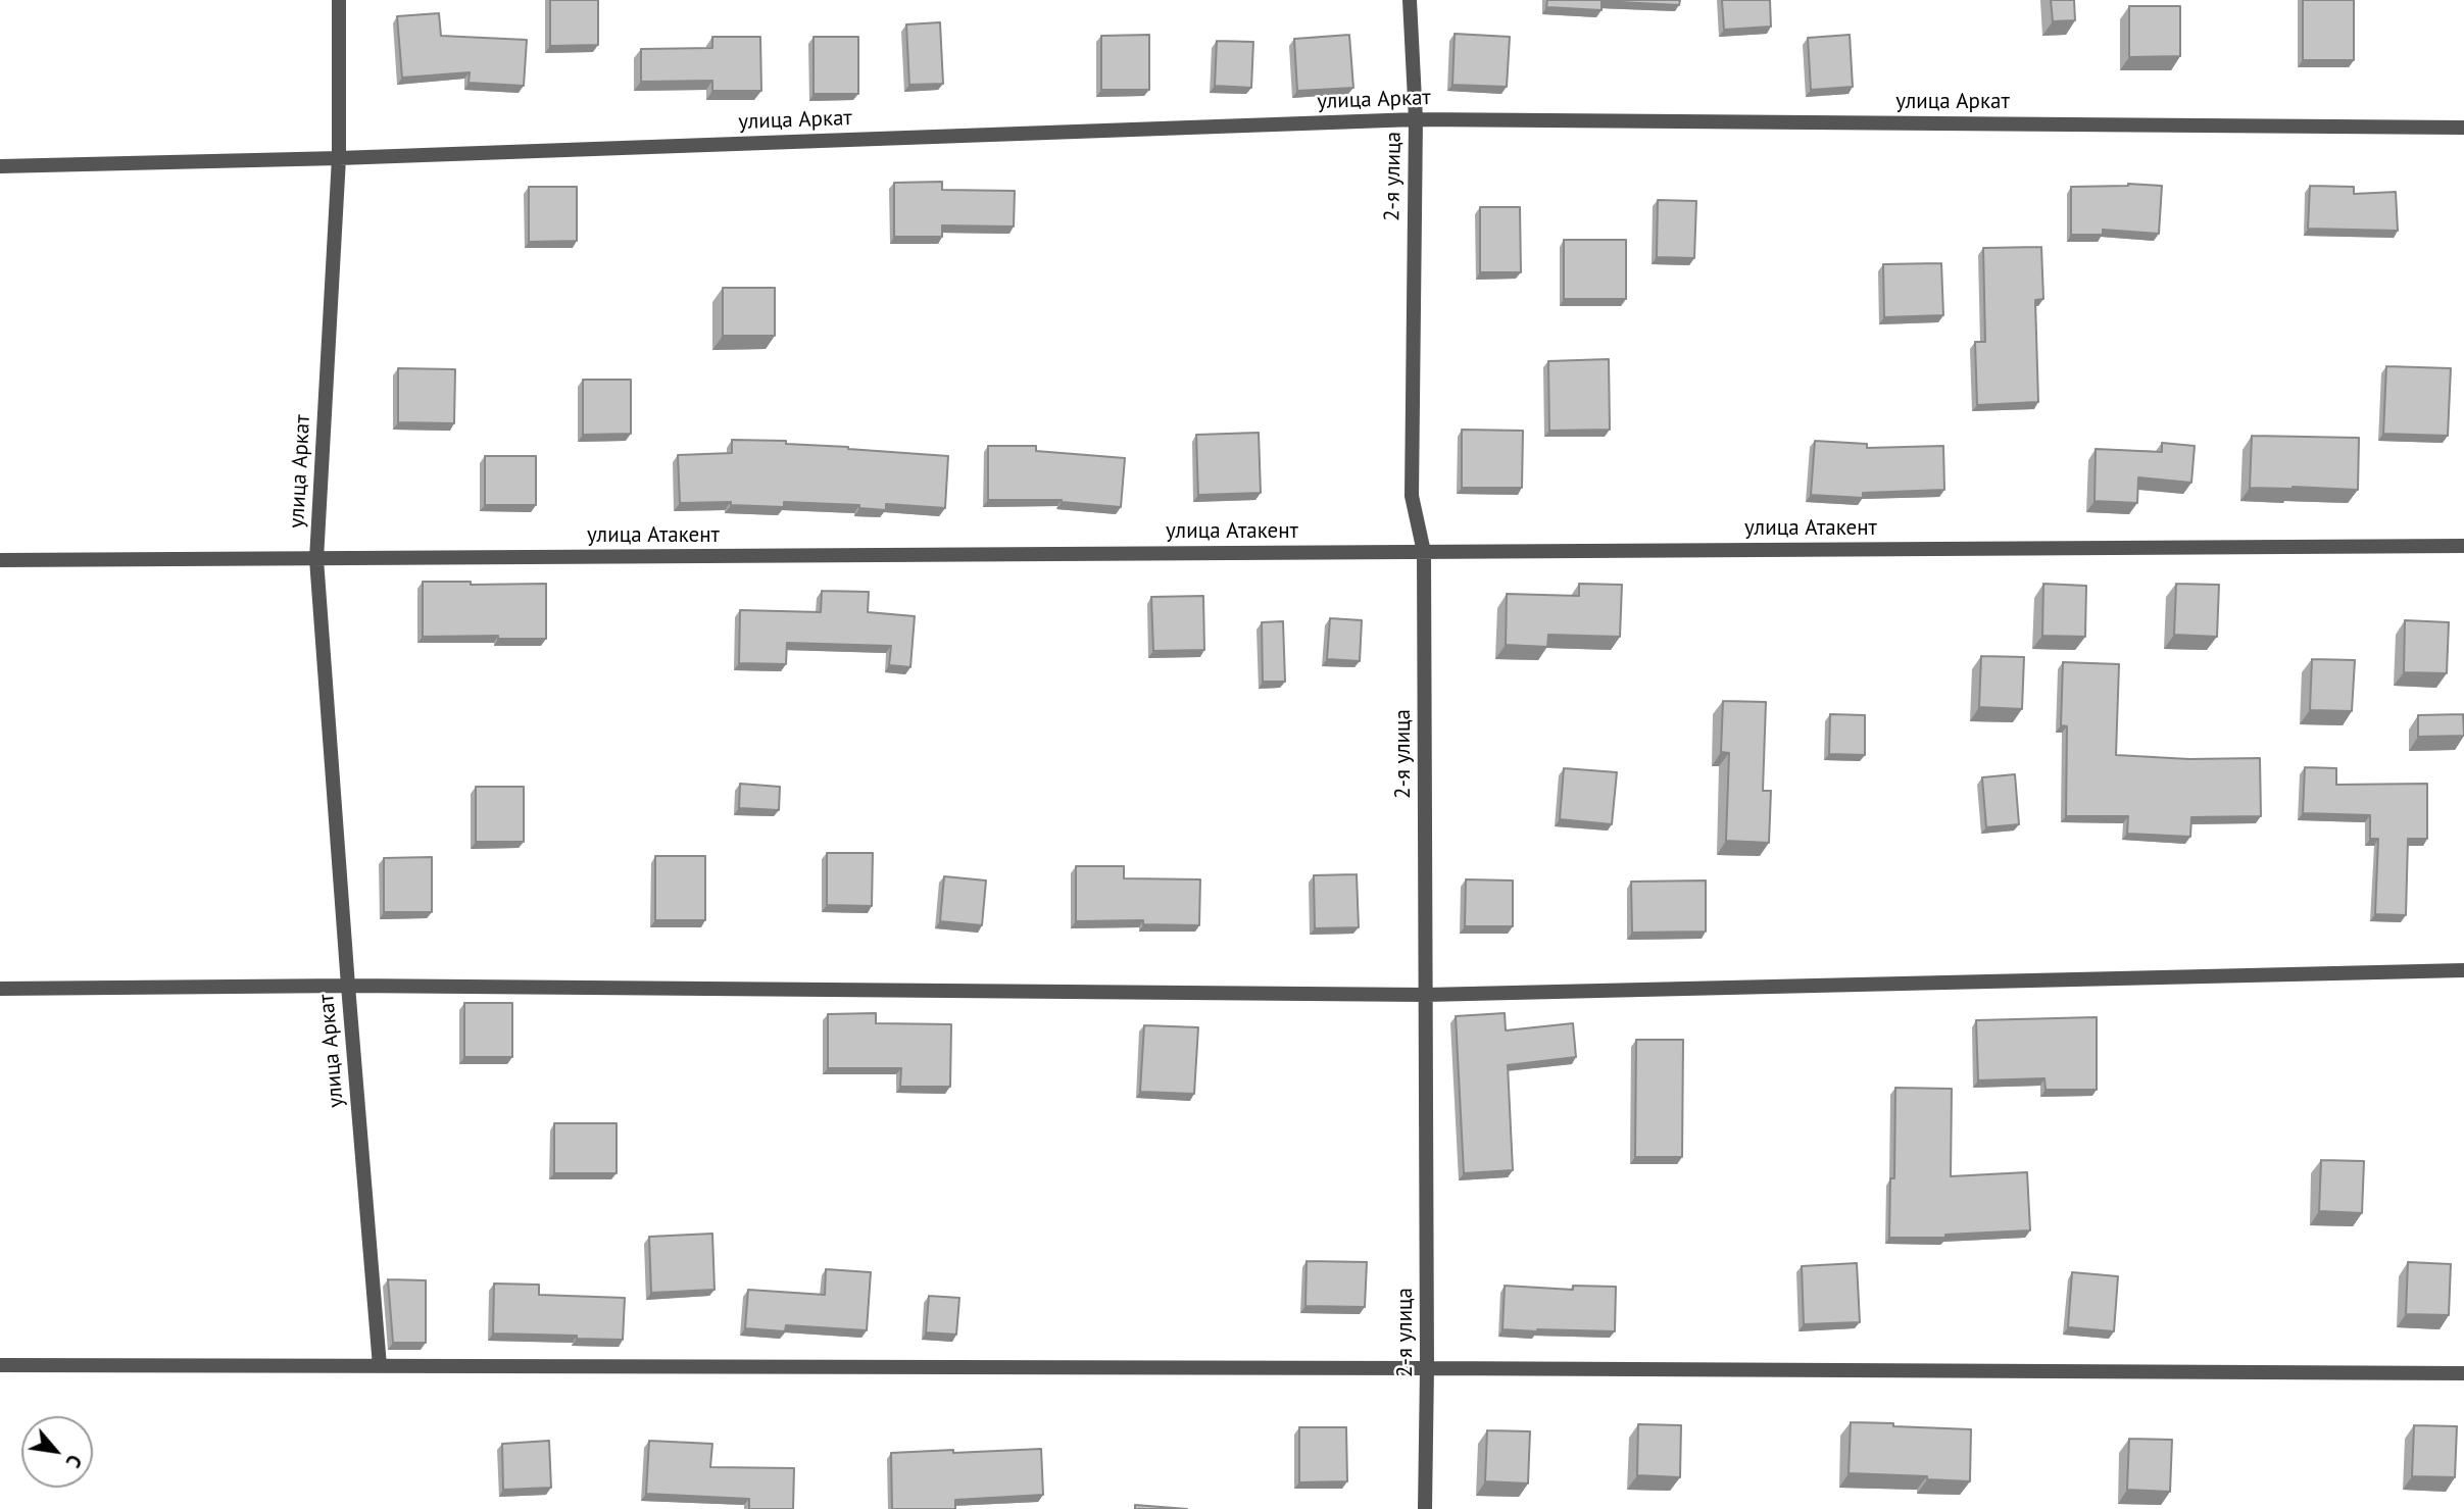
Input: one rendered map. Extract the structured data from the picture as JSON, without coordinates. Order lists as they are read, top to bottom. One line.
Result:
{"streets":{"street":["улица Аркат","2-я улица","улица Атакент"]},"crossings":[["улица Аркат","2-я улица"],["улица Аркат","улица Атакент"],["2-я улица","улица Атакент"]],"north":"bottom right"}
